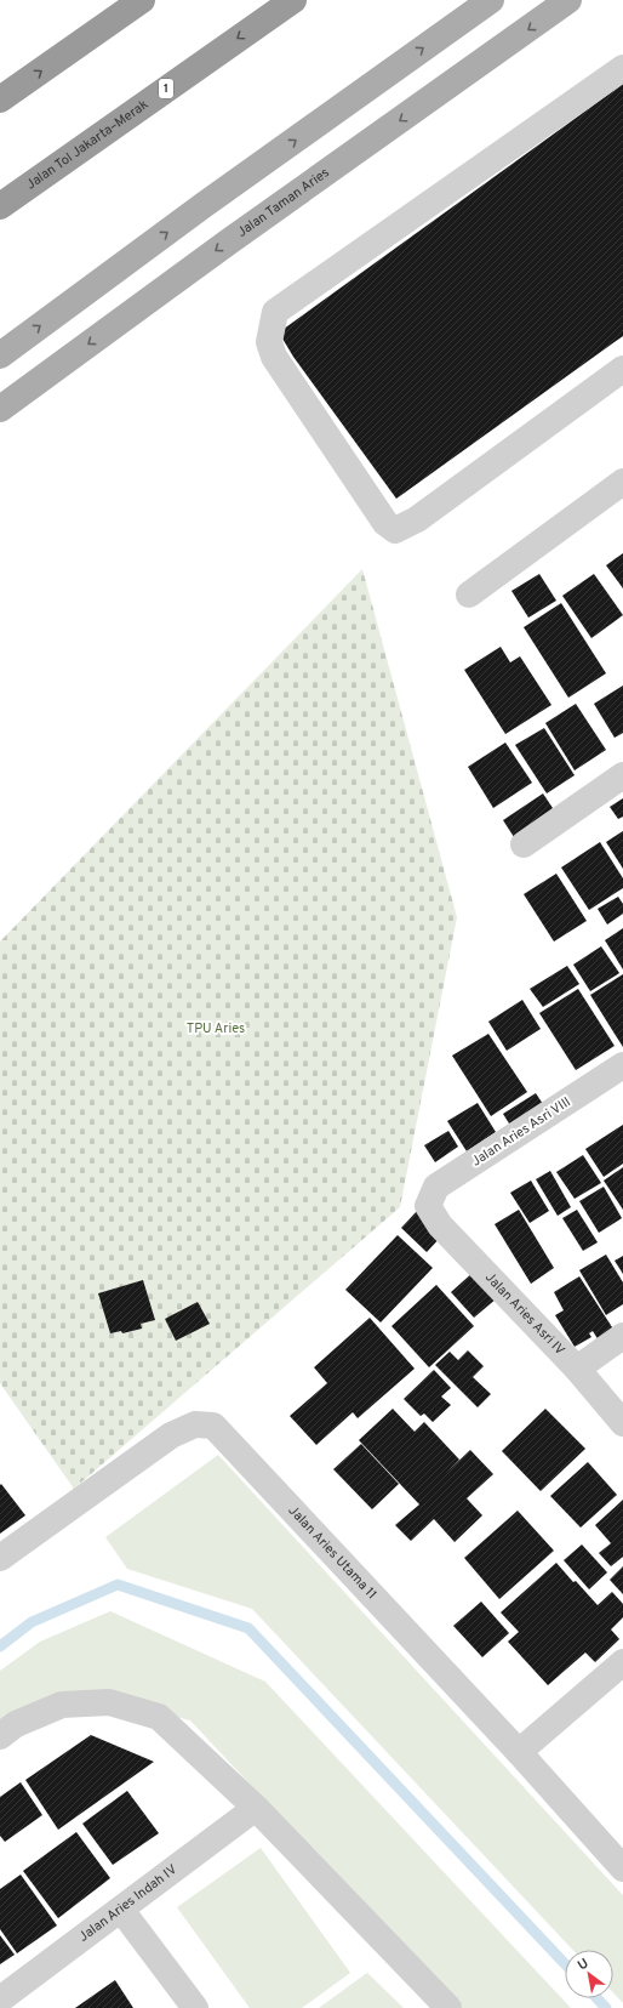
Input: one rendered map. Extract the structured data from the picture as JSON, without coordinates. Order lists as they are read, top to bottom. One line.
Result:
{"streets":{"highway":["1","Jalan Tol Jakarta–Merak"],"main road":["Jalan Taman Aries"],"street":["Jalan Aries Asri VIII","Jalan Aries Asri IV","Jalan Aries Utama 11","Jalan Aries Indah IV"]},"crossings":[["Jalan Aries Asri VIII","Jalan Aries Asri IV"]],"parks":["TPU Aries"],"north":"top left"}
